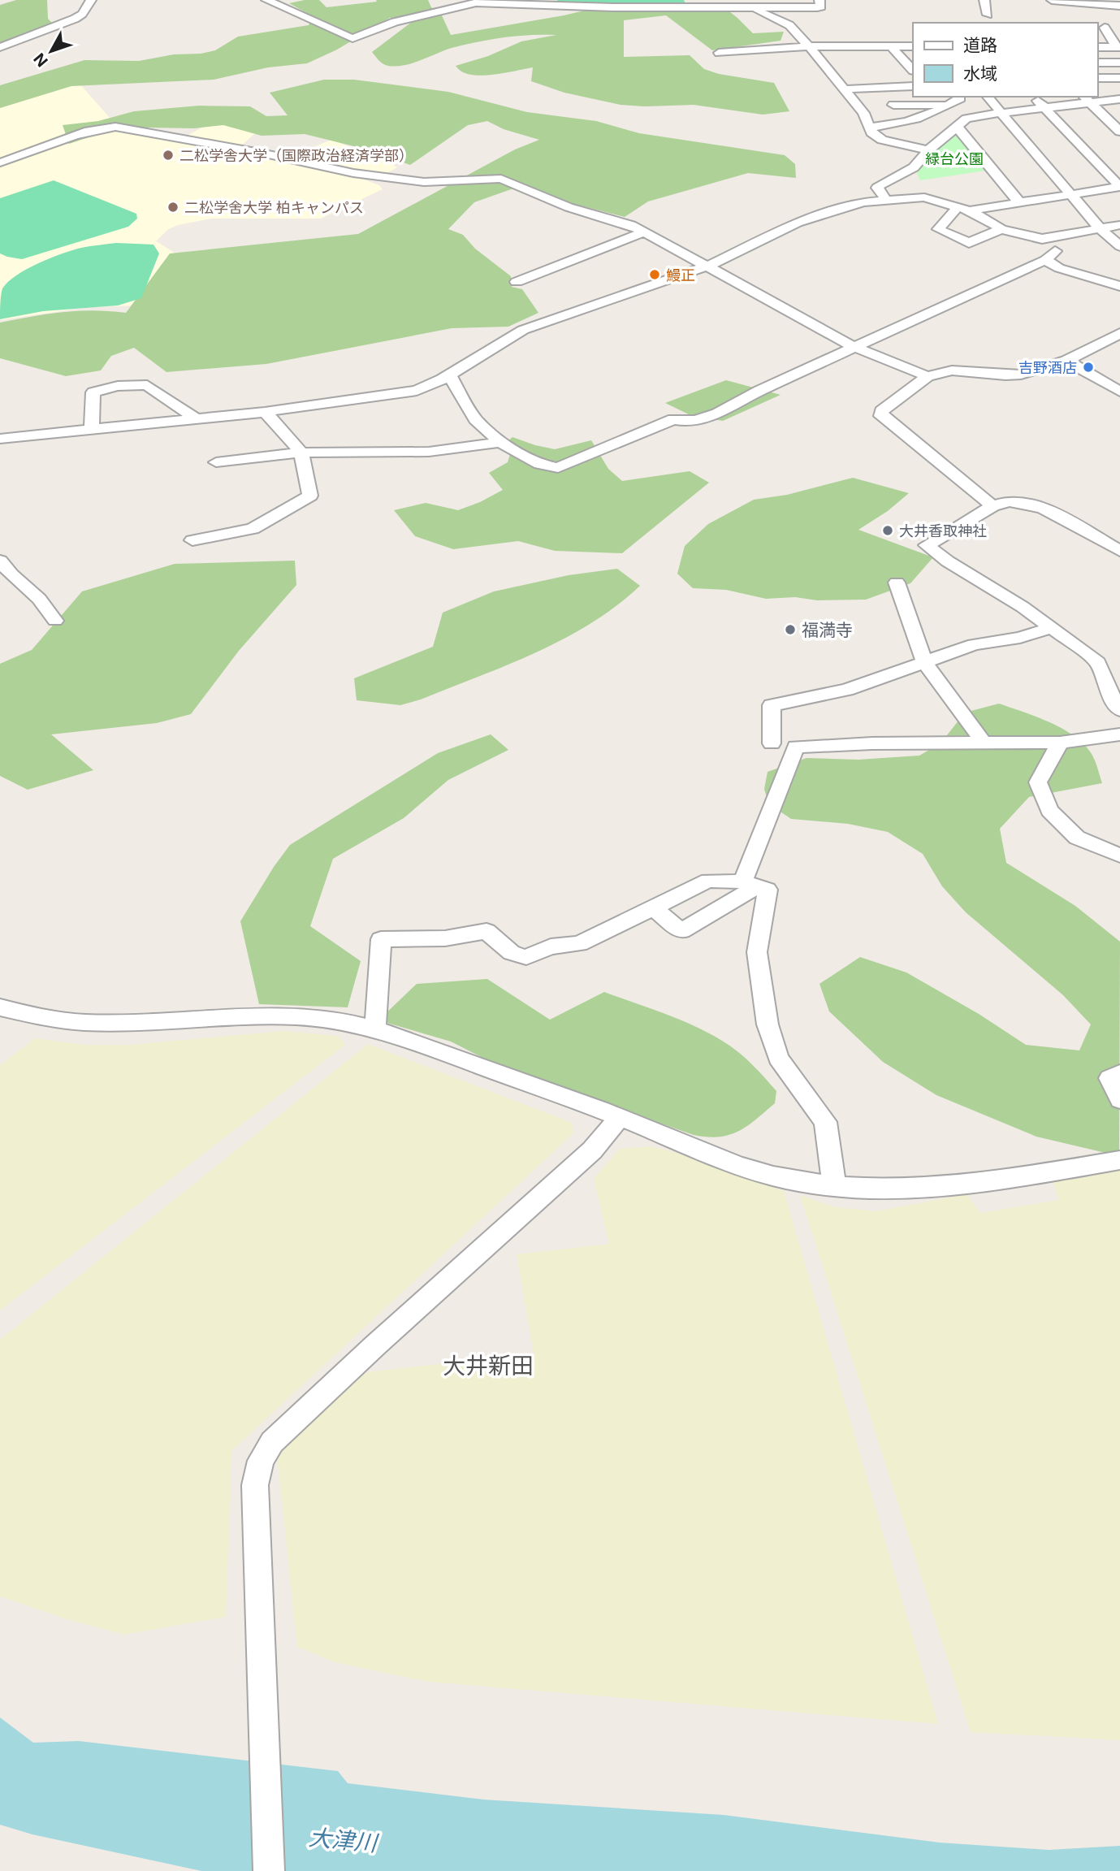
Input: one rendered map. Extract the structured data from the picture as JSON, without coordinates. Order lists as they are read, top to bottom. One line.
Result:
{"districts":["大井新田"],"water":["大津川"],"parks":["緑台公園"],"places":["二松学舎大学（国際政治経済学部）","二松学舍大学 柏キャンパス","鰻正","吉野酒店","大井香取神社","福満寺"],"legend":["道路","水域"],"north":"bottom left"}
